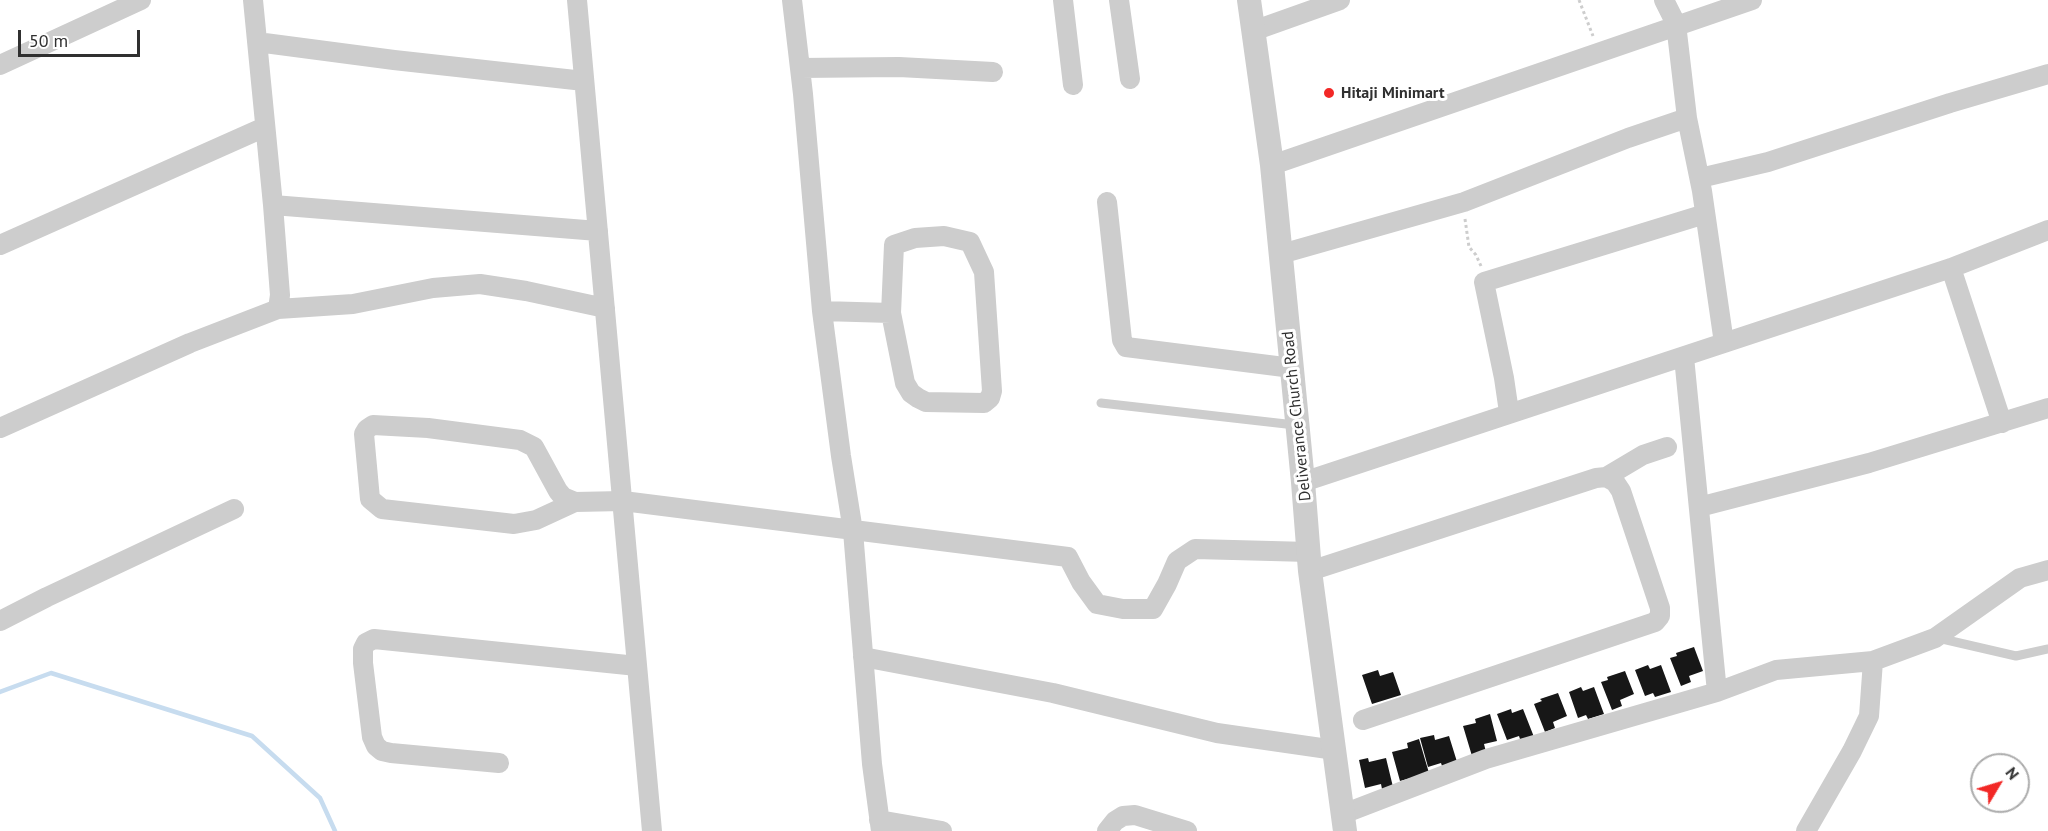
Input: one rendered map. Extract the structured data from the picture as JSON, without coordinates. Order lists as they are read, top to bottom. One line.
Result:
{"streets":{"street":["Deliverance Church Road"]},"places":["Hitaji Minimart"],"scale_bar":"50 m","north":"top right"}
